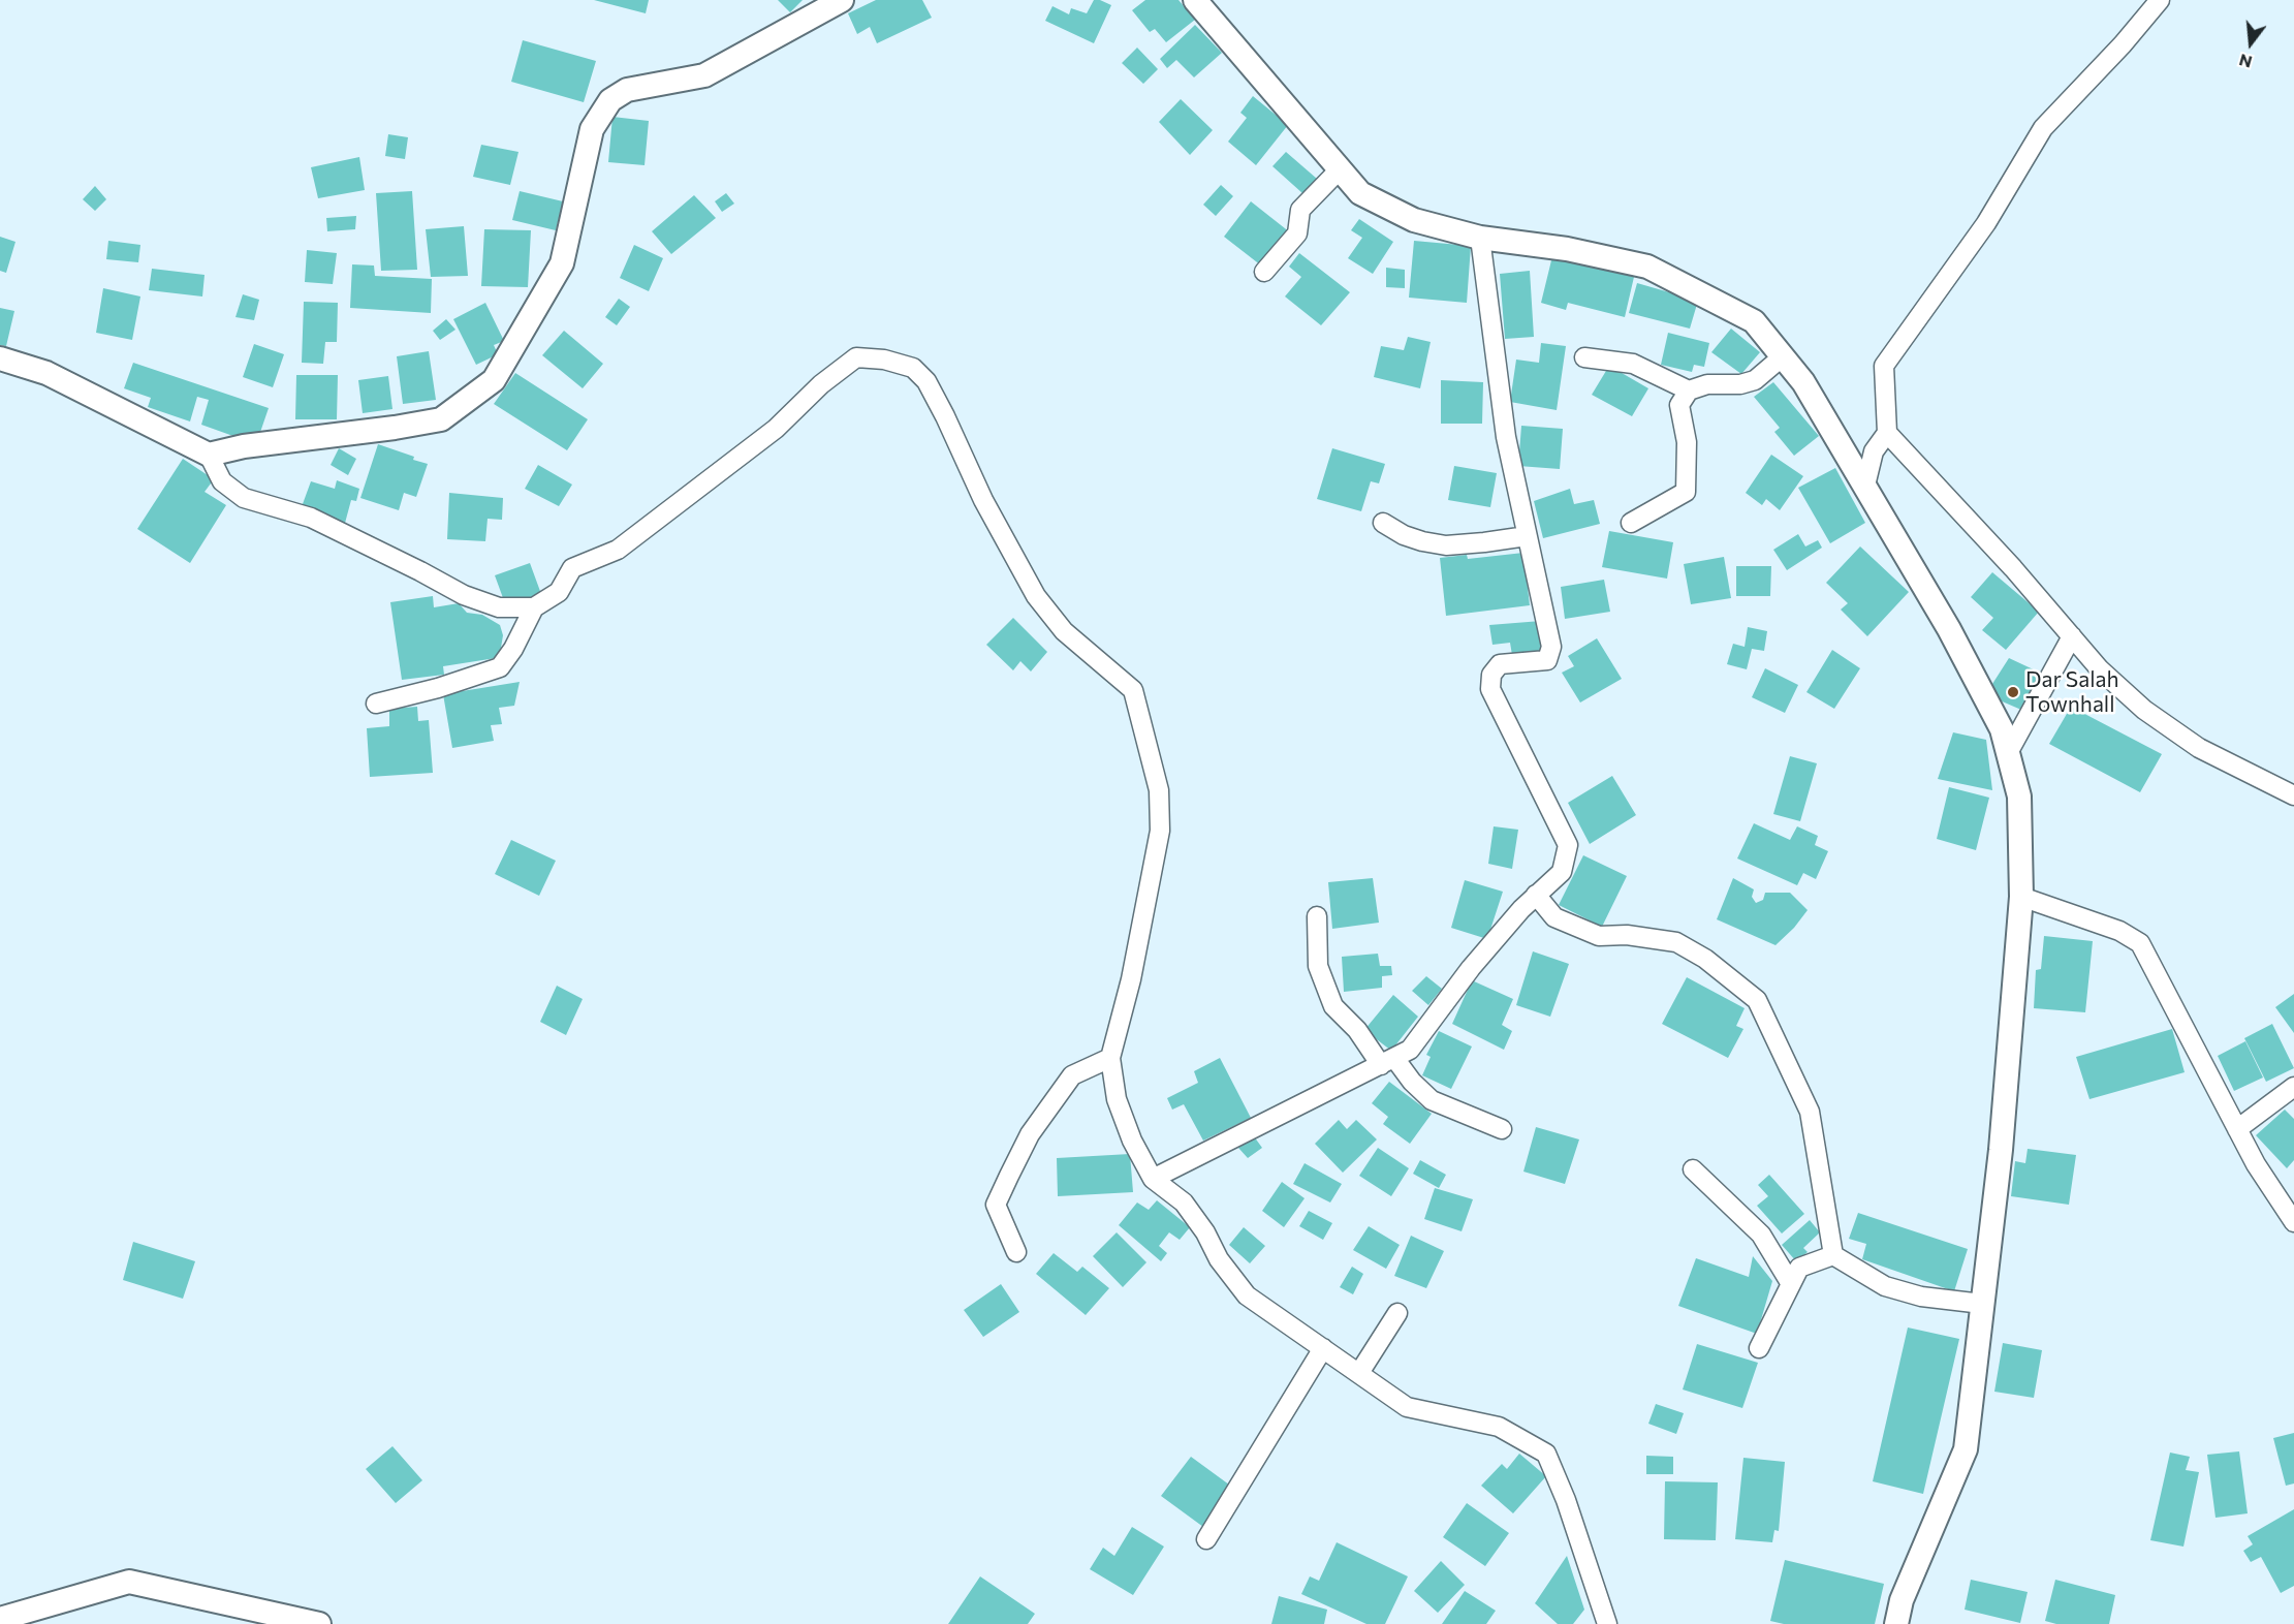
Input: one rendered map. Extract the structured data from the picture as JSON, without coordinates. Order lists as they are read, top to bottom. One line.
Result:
{"places":["Dar Salah Townhall"],"north":"bottom"}
